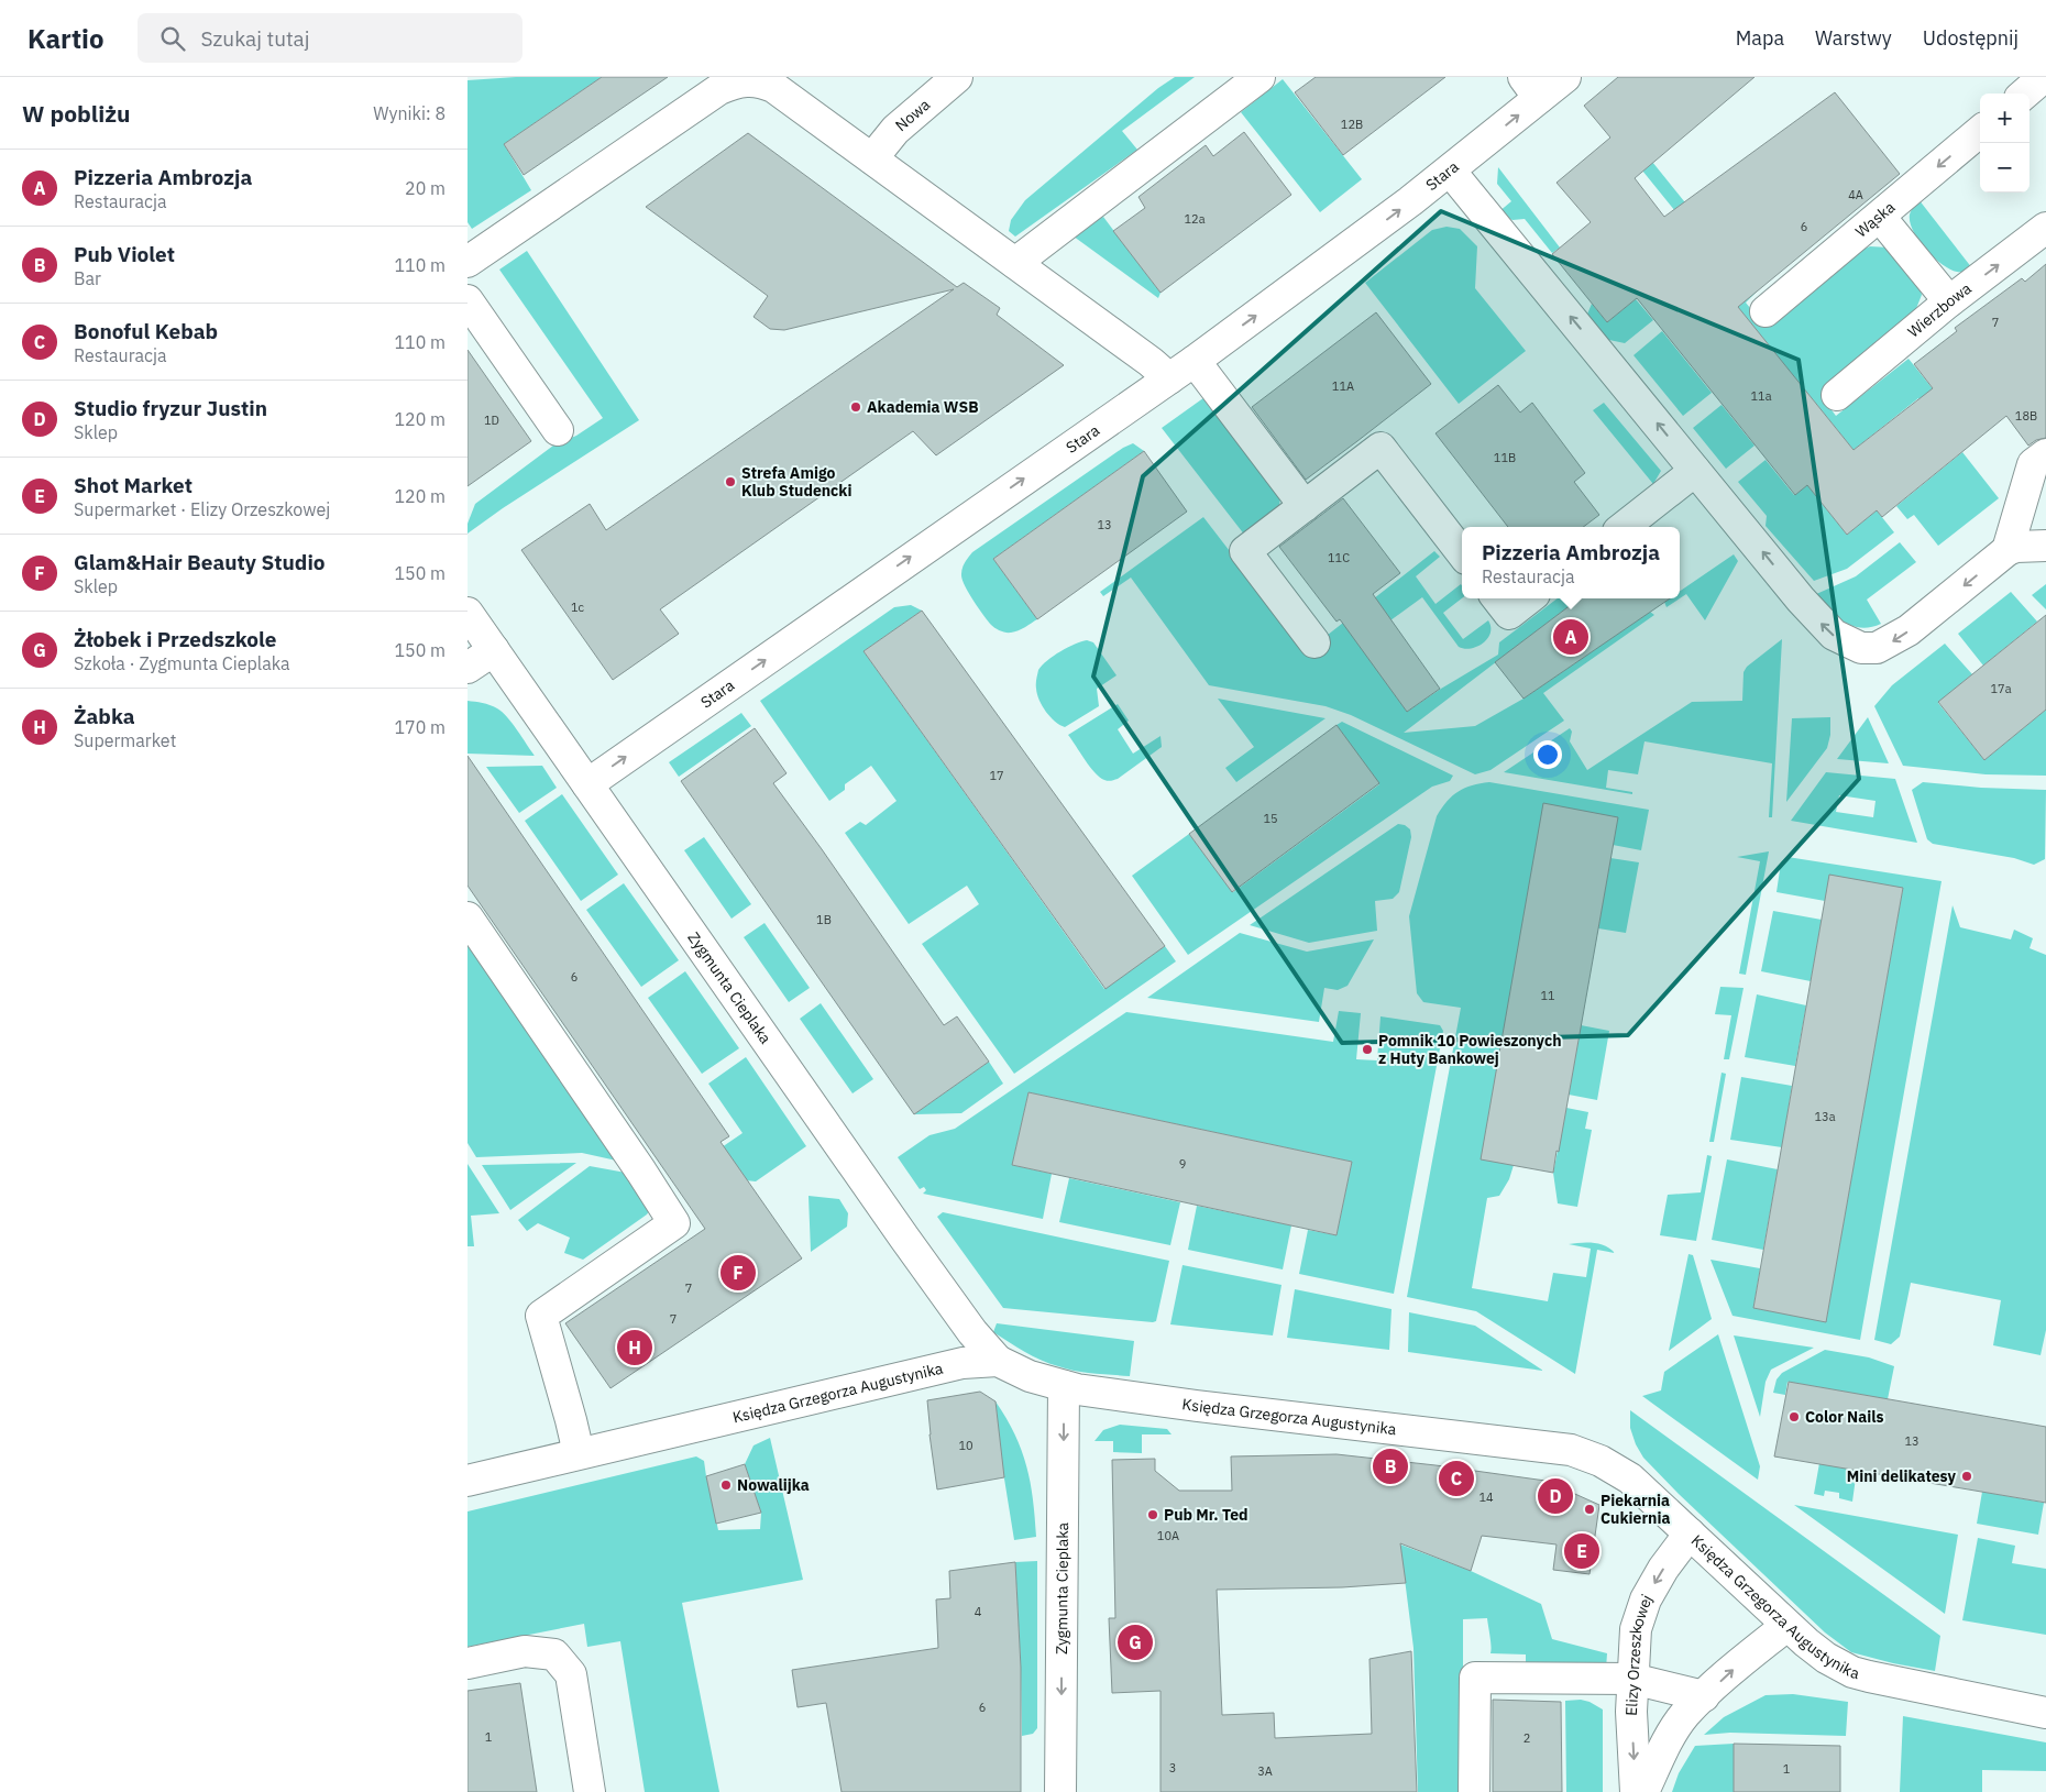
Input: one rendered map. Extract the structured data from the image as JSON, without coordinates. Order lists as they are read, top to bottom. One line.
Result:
{"streets":{"street":["Nowa","Stara","Wąska","Wierzbowa","Zygmunta Cieplaka","Księdza Grzegorza Augustynika","Elizy Orzeszkowej"]},"crossings":[["Stara","Zygmunta Cieplaka"],["Zygmunta Cieplaka","Księdza Grzegorza Augustynika"],["Księdza Grzegorza Augustynika","Elizy Orzeszkowej"]],"one_way":["Stara","Wąska","Wierzbowa"],"places":["Akademia WSB","Strefa Amigo Klub Studencki","Pomnik 10 Powieszonych z Huty Bankowej","Color Nails","Mini delikatesy","Nowalijka","Piekarnia Cukiernia","Pub Mr. Ted"],"house_numbers":["12B","4A","12a","6","7","11A","11a","18B","1D","11B","13","11C","1c","17a","17","15","1B","6","11","13a","9","7","7","13","10","14","10A","4","6","1","2","3","1","3A"],"page":{"header":"Kartio","search":"Szukaj tutaj","nav":["Mapa","Warstwy","Udostępnij"],"heading":["W pobliżu","Wyniki: 8"],"map_buttons":["+","−"],"list":[{"mark":"A","name":"Pizzeria Ambrozja","note":"Restauracja","value":"20 m"},{"mark":"B","name":"Pub Violet","note":"Bar","value":"110 m"},{"mark":"C","name":"Bonoful Kebab","note":"Restauracja","value":"110 m"},{"mark":"D","name":"Studio fryzur Justin","note":"Sklep","value":"120 m"},{"mark":"E","name":"Shot Market","note":"Supermarket · Elizy Orzeszkowej","value":"120 m"},{"mark":"F","name":"Glam&Hair Beauty Studio","note":"Sklep","value":"150 m"},{"mark":"G","name":"Żłobek i Przedszkole","note":"Szkoła · Zygmunta Cieplaka","value":"150 m"},{"mark":"H","name":"Żabka","note":"Supermarket","value":"170 m"}],"popup":["Pizzeria Ambrozja","Restauracja"],"pins":["A","F","H","B","C","D","E","G"]}}
